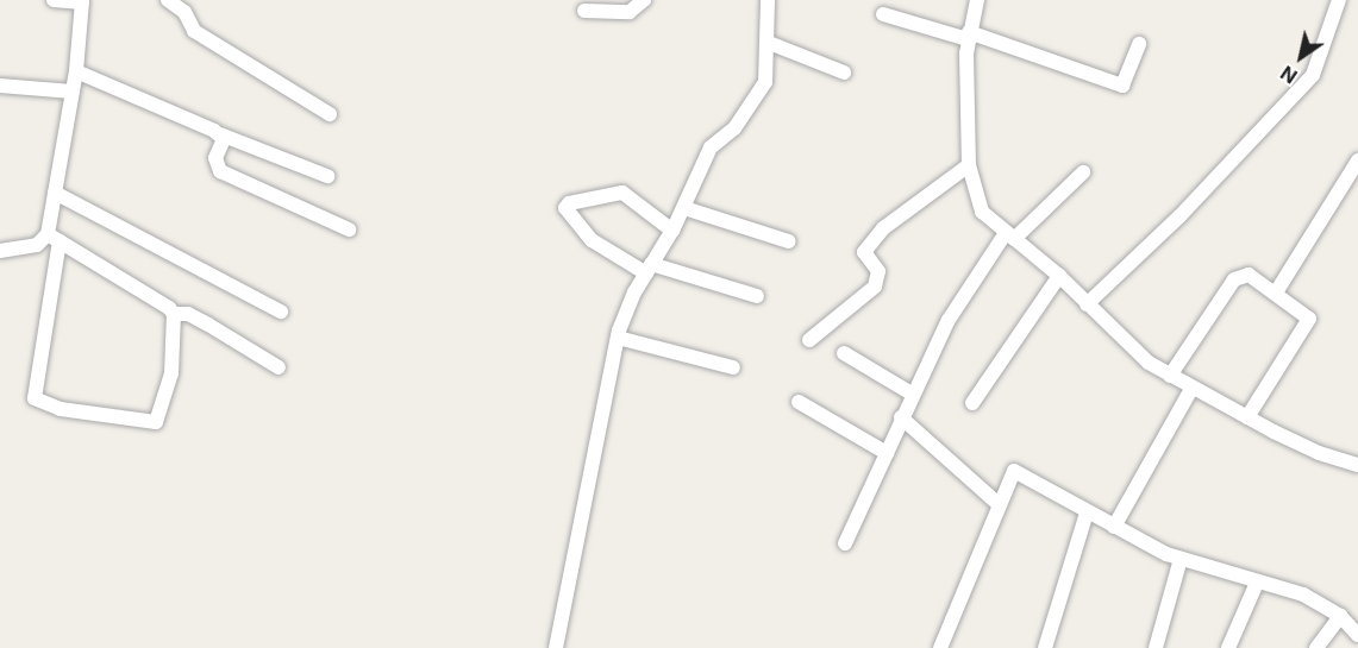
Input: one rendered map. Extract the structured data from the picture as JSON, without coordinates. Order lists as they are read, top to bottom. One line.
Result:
{"north":"bottom left"}
